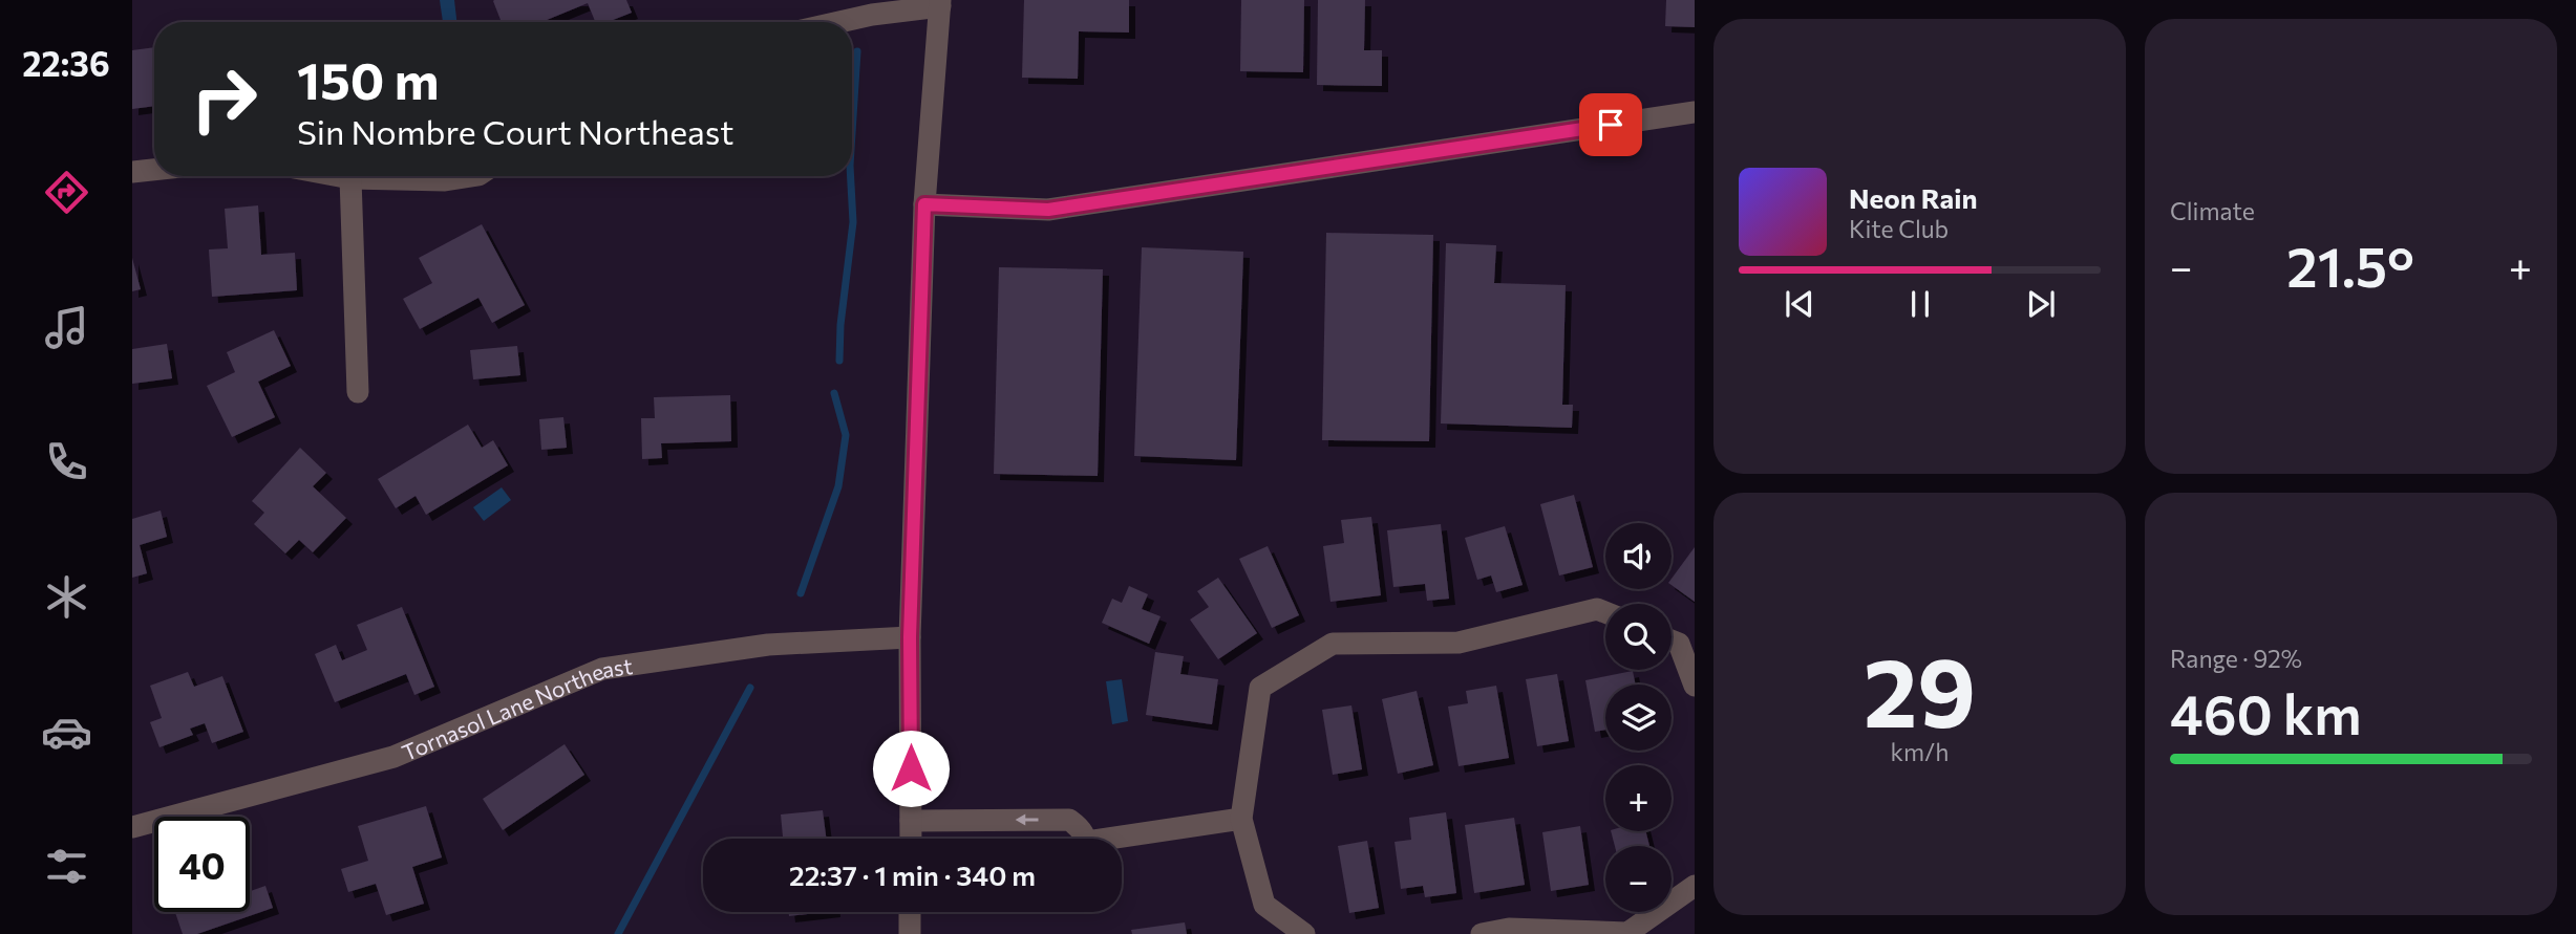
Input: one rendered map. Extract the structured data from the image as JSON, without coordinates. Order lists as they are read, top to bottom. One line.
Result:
{"streets":{"street":["Tornasol Lane Northeast"]},"page":{"tabs":"22:36","tile":["Climate",["29","km/h"],["Range · 92%","460 km"]],"turn":["150 m","Sin Nombre Court Northeast"],"song":["Neon Rain","Kite Club"],"heat":["−","21.5°","+"],"map_buttons":["+","−"],"limit":"40","trip":"22:37 · 1 min · 340 m"}}
